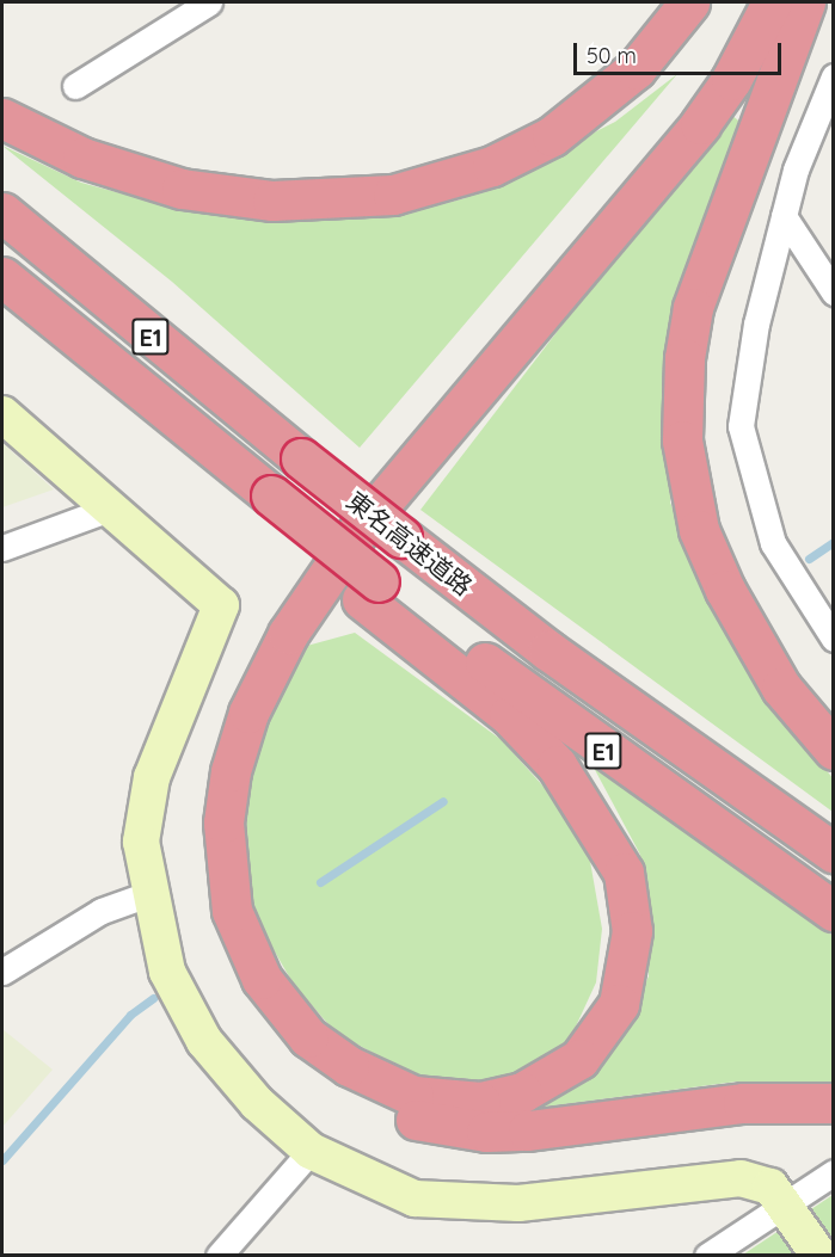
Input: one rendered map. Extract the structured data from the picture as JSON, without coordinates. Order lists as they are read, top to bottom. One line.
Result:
{"streets":{"highway":["E1","東名高速道路"]},"scale_bar":"50 m"}
